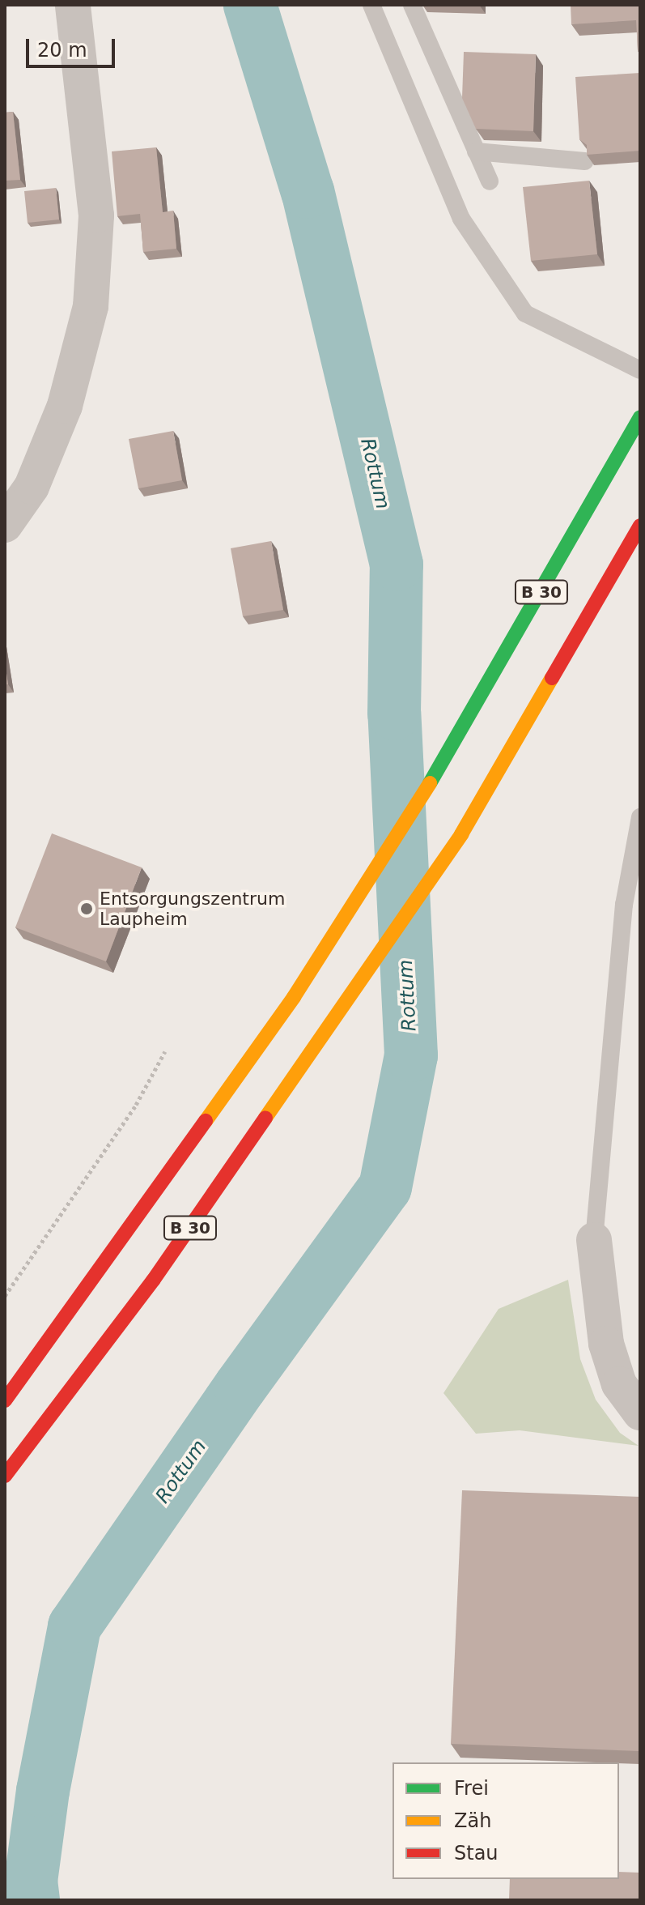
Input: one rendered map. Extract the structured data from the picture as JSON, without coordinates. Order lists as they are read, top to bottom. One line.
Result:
{"streets":{"highway":["B 30"]},"water":["Rottum"],"places":["Entsorgungszentrum Laupheim"],"legend":["Frei","Zäh","Stau"],"scale_bar":"20 m"}
